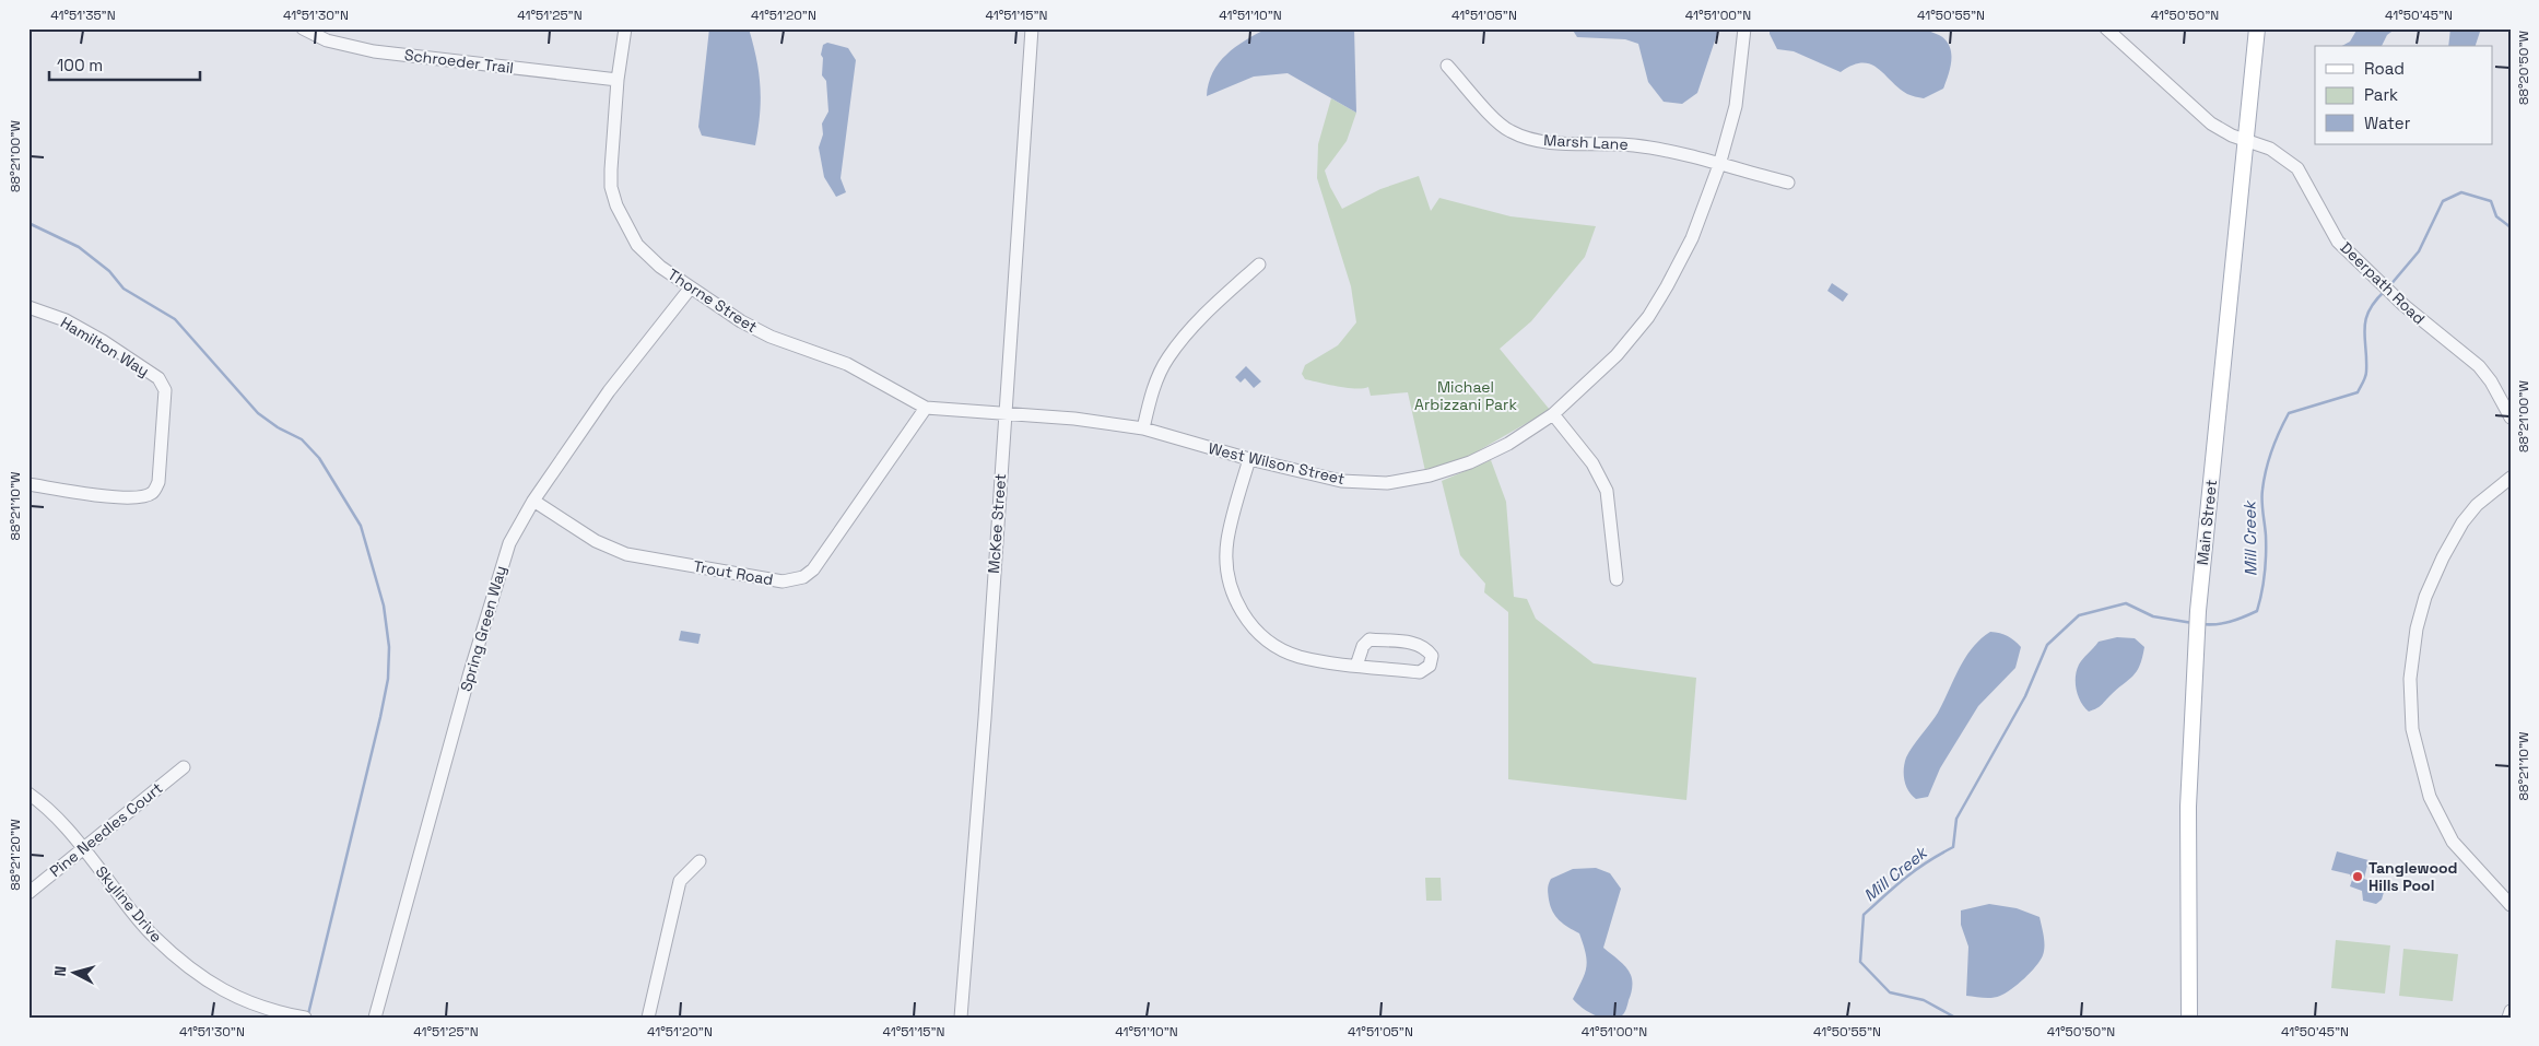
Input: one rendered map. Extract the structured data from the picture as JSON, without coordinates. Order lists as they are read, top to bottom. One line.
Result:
{"streets":{"main road":["Main Street"],"street":["Schroeder Trail","Marsh Lane","Deerpath Road","Thorne Street","Hamilton Way","West Wilson Street","McKee Street","Trout Road","Spring Green Way","Pine Needles Court","Skyline Drive"]},"crossings":[["Schroeder Trail","Thorne Street"],["Marsh Lane","West Wilson Street"],["Deerpath Road","Main Street"],["Thorne Street","West Wilson Street"],["Thorne Street","McKee Street"],["Thorne Street","Trout Road"],["Thorne Street","Spring Green Way"],["West Wilson Street","McKee Street"],["Trout Road","Spring Green Way"],["Pine Needles Court","Skyline Drive"]],"water":["Mill Creek"],"parks":["Michael Arbizzani Park"],"places":["Tanglewood Hills Pool"],"legend":["Road","Park","Water"],"scale_bar":"100 m","north":"left","coordinates":["41°51'35\"N","41°51'30\"N","41°51'25\"N","41°51'20\"N","41°51'15\"N","41°51'10\"N","41°51'05\"N","41°51'00\"N","41°50'55\"N","41°50'50\"N","41°50'45\"N","88°20'50\"W","88°21'00\"W","88°21'10\"W","88°21'20\"W"]}
